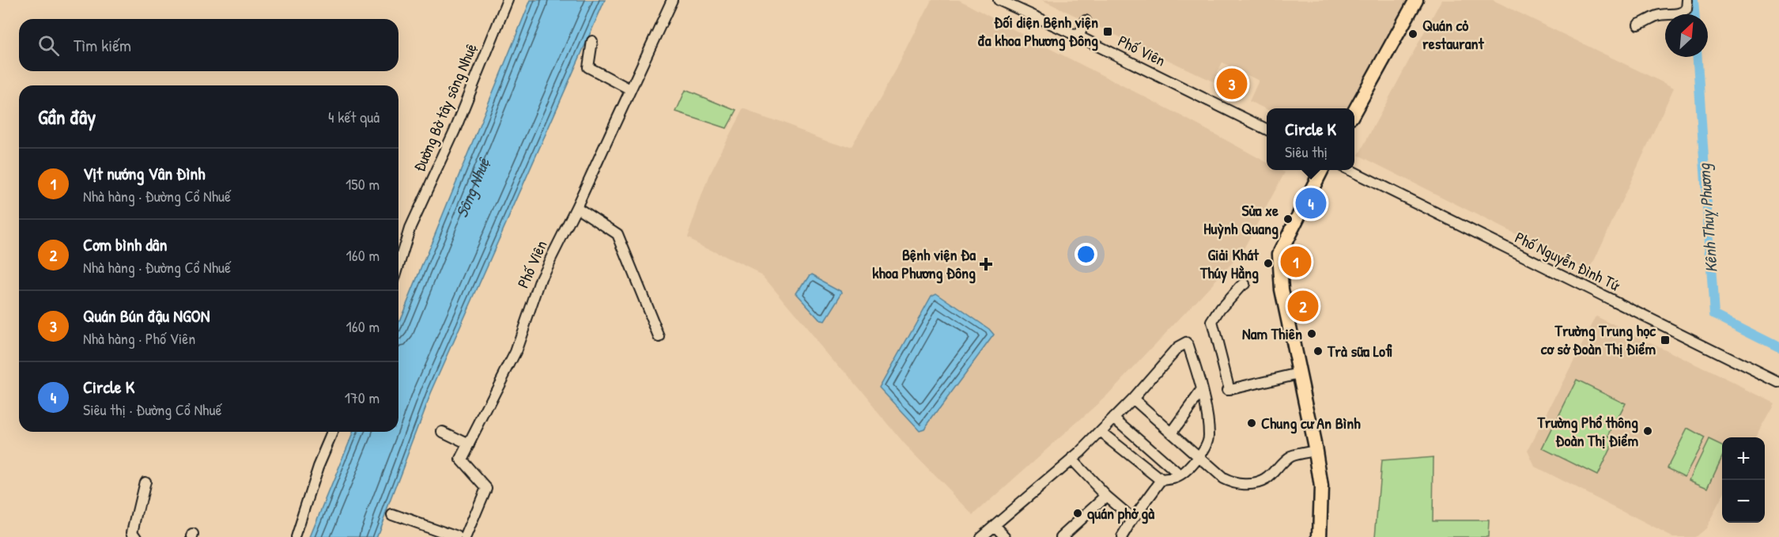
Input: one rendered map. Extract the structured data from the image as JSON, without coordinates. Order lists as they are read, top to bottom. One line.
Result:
{"streets":{"street":["Phố Viên","Đường Bờ tây sông Nhuệ","Phố Nguyễn Đình Tứ"]},"water":["Sông Nhuệ","Kênh Thuỵ Phương"],"places":{"transit":["Đối diện Bệnh viện đa khoa Phương Đông","Trường Trung học cơ sở Đoàn Thị Điểm"],"other":["Quán cỏ restaurant","Sửa xe Huỳnh Quang","Giải Khát Thúy Hằng","Nam Thiên","Trà sữa Lofi","Chung cư An Bình","Trường Phổ thông Đoàn Thị Điểm","quán phở gà"],"health":["Bệnh viện Đa khoa Phương Đông"]},"north":"top right","page":{"search":"Tìm kiếm","pins":["3","4","1","2"],"heading":["Gần đây","4 kết quả"],"popup":["Circle K","Siêu thị"],"list":[{"mark":"1","name":"Vịt nướng Vân Đình","note":"Nhà hàng · Đường Cổ Nhuế","value":"150 m"},{"mark":"2","name":"Cơm bình dân","note":"Nhà hàng · Đường Cổ Nhuế","value":"160 m"},{"mark":"3","name":"Quán Bún đậu NGON","note":"Nhà hàng · Phố Viên","value":"160 m"},{"mark":"4","name":"Circle K","note":"Siêu thị · Đường Cổ Nhuế","value":"170 m"}],"map_buttons":["+","−"]}}
